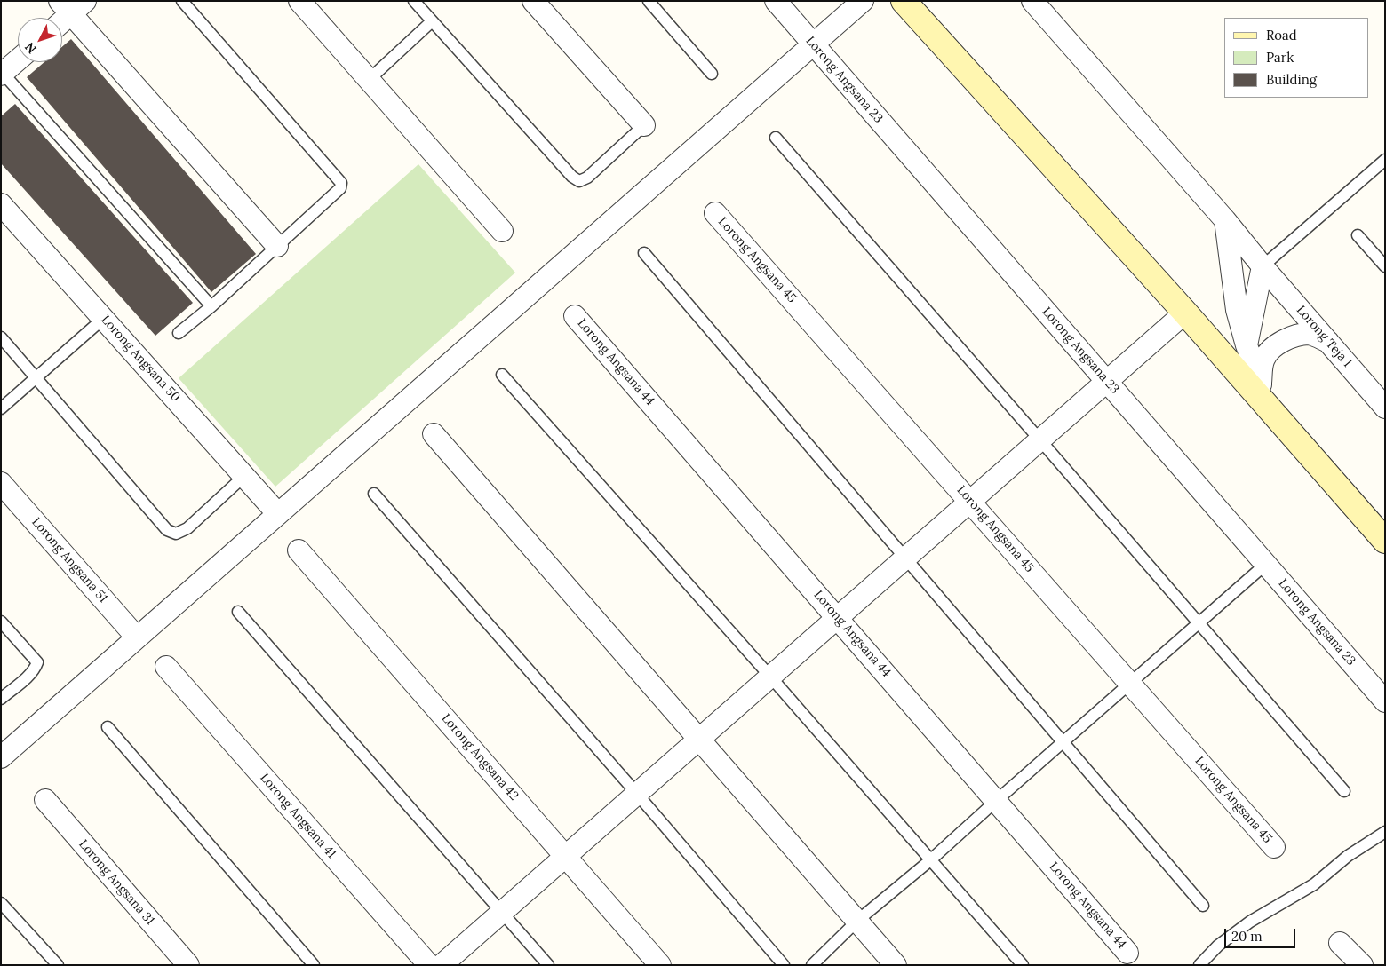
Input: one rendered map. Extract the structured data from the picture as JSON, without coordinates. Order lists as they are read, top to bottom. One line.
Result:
{"streets":{"street":["Lorong Angsana 23","Lorong Angsana 45","Lorong Teja 1","Lorong Angsana 50","Lorong Angsana 44","Lorong Angsana 51","Lorong Angsana 42","Lorong Angsana 41","Lorong Angsana 31"]},"legend":["Road","Park","Building"],"scale_bar":"20 m","north":"bottom left"}
